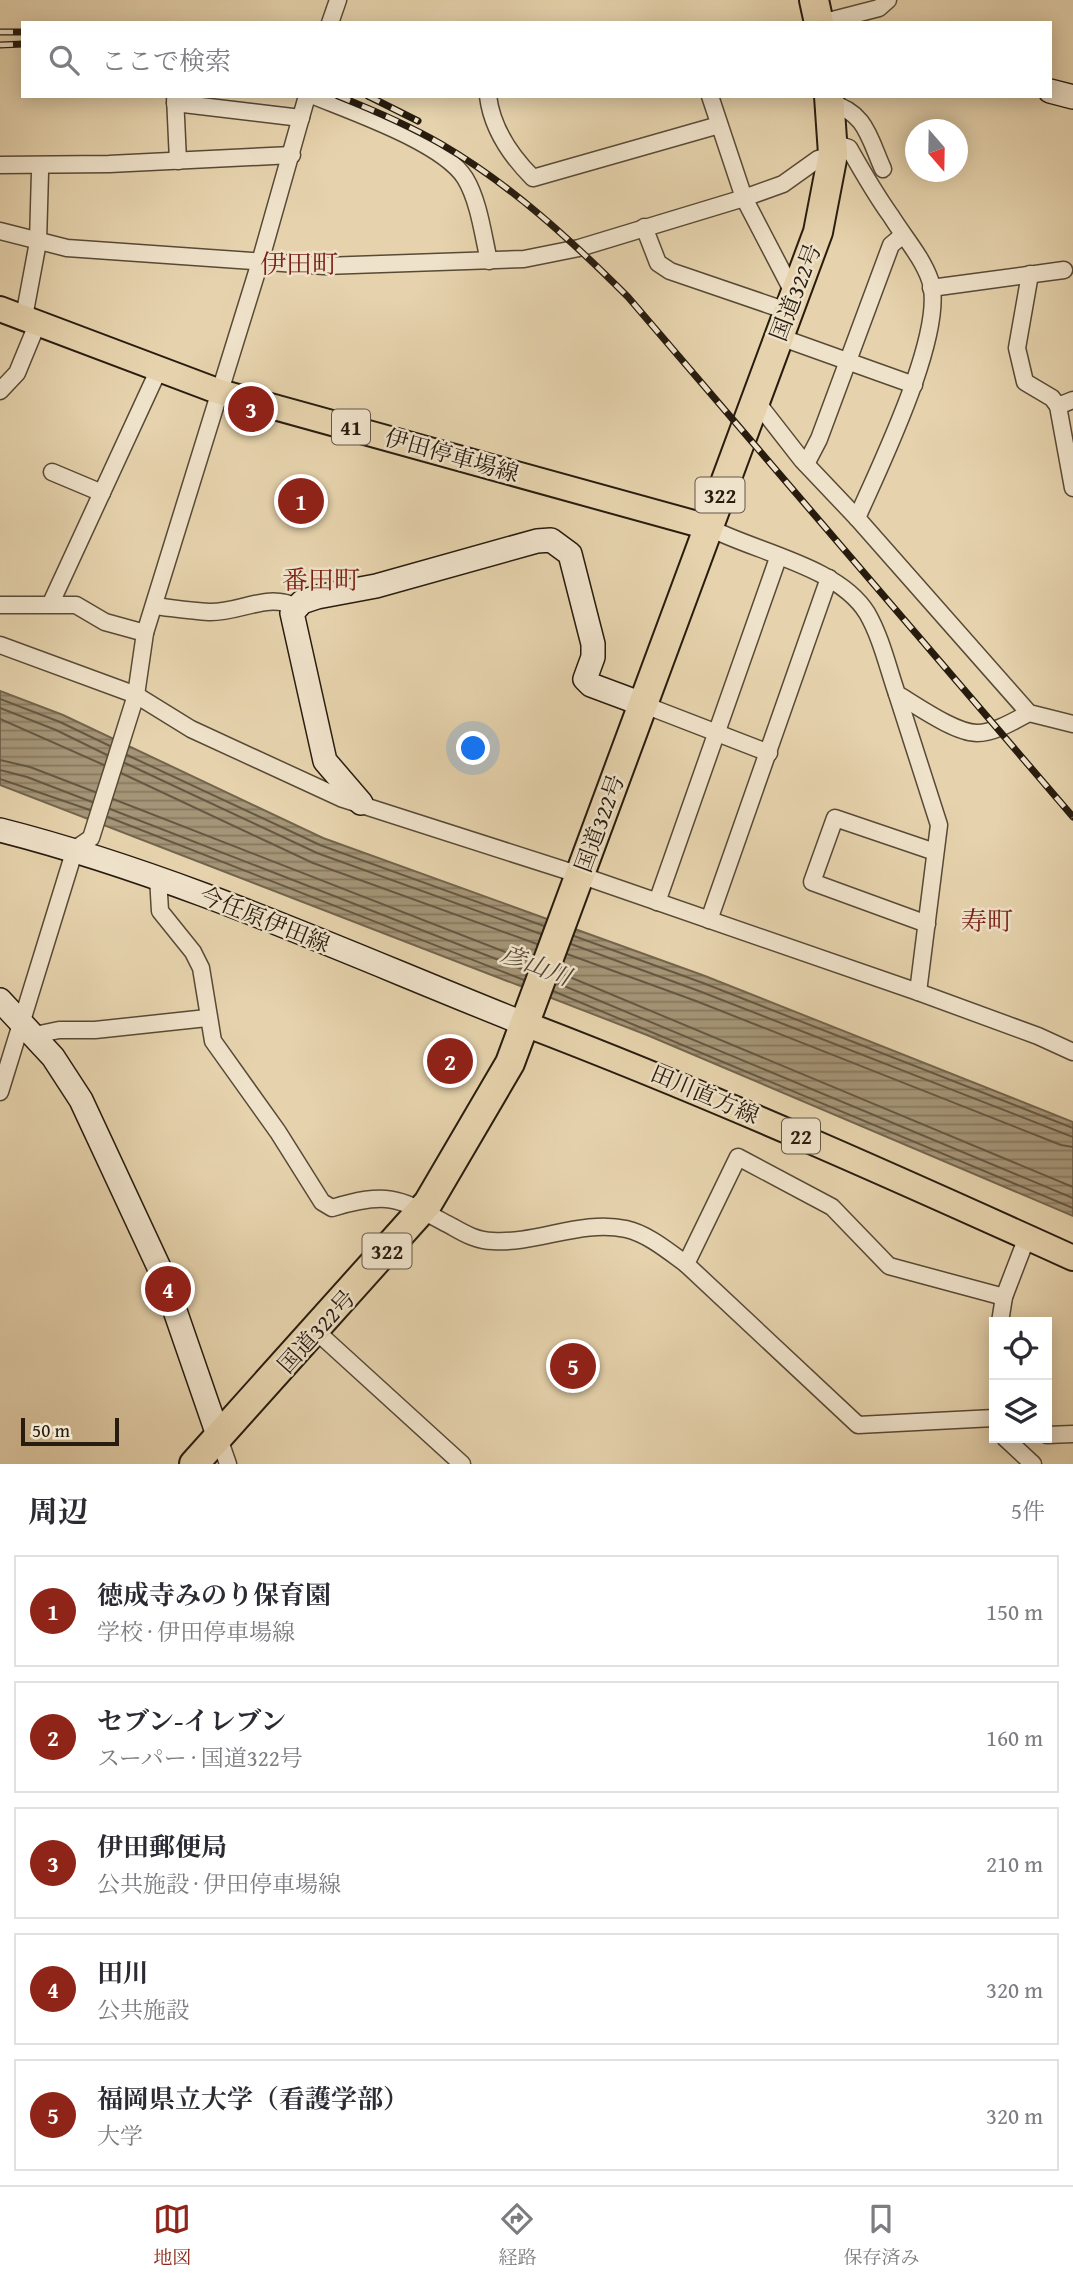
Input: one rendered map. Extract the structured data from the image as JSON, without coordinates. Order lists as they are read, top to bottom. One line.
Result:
{"streets":{"highway":["国道322号","322"],"main road":["41","伊田停車場線","田川直方線","22"],"street":["今任原伊田線"]},"crossings":[["国道322号","伊田停車場線"],["国道322号","今任原伊田線"],["国道322号","田川直方線"],["今任原伊田線","田川直方線"]],"districts":["伊田町","番田町","寿町"],"water":["彦山川"],"scale_bar":"50 m","north":"bottom","page":{"search":"ここで検索","pins":["3","1","2","4","5"],"scale":"50 m","heading":["周辺","5件"],"list":[{"mark":"1","name":"徳成寺みのり保育園","note":"学校 · 伊田停車場線","value":"150 m"},{"mark":"2","name":"セブン-イレブン","note":"スーパー · 国道322号","value":"160 m"},{"mark":"3","name":"伊田郵便局","note":"公共施設 · 伊田停車場線","value":"210 m"},{"mark":"4","name":"田川","note":"公共施設","value":"320 m"},{"mark":"5","name":"福岡県立大学（看護学部）","note":"大学","value":"320 m"}],"nav":["地図","経路","保存済み"]}}
